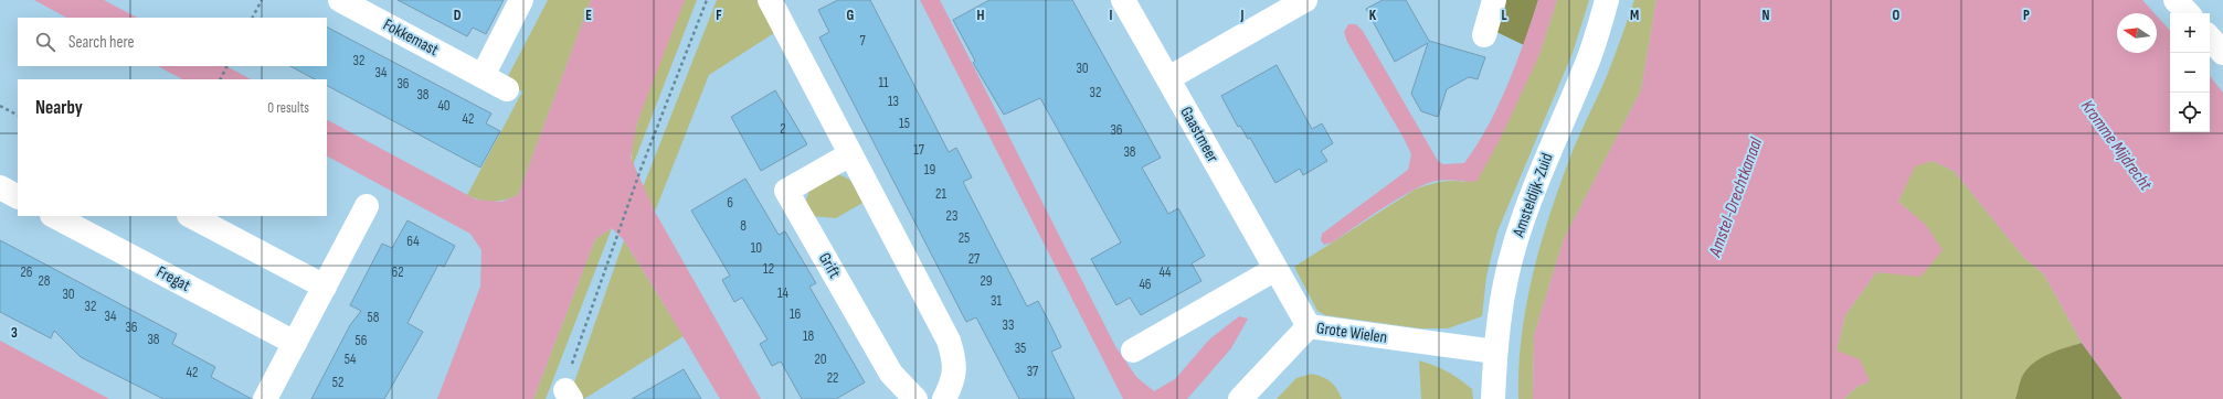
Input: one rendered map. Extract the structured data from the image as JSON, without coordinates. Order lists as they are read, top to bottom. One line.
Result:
{"streets":{"street":["Fokkemast","Gaastmeer","Amsteldijk-Zuid","Grift","Fregat","Grote Wielen"]},"crossings":[["Gaastmeer","Grote Wielen"],["Amsteldijk-Zuid","Grote Wielen"]],"water":["Kromme Mijdrecht","Amstel-Drechtkanaal"],"house_numbers":["7","32","30","34","11","36","32","38","13","40","42","15","2","36","17","38","19","21","6","23","8","25","64","10","27","12","26","62","44","28","29","46","14","30","31","32","16","34","58","33","36","18","38","56","35","54","20","37","42","22","52"],"north":"left","page":{"map_buttons":["+","−"],"search":"Search here","heading":["Nearby","0 results"]},"grid":{"columns":["D","E","F","G","H","I","J","K","L","M","N","O","P"],"rows":["3"]}}
